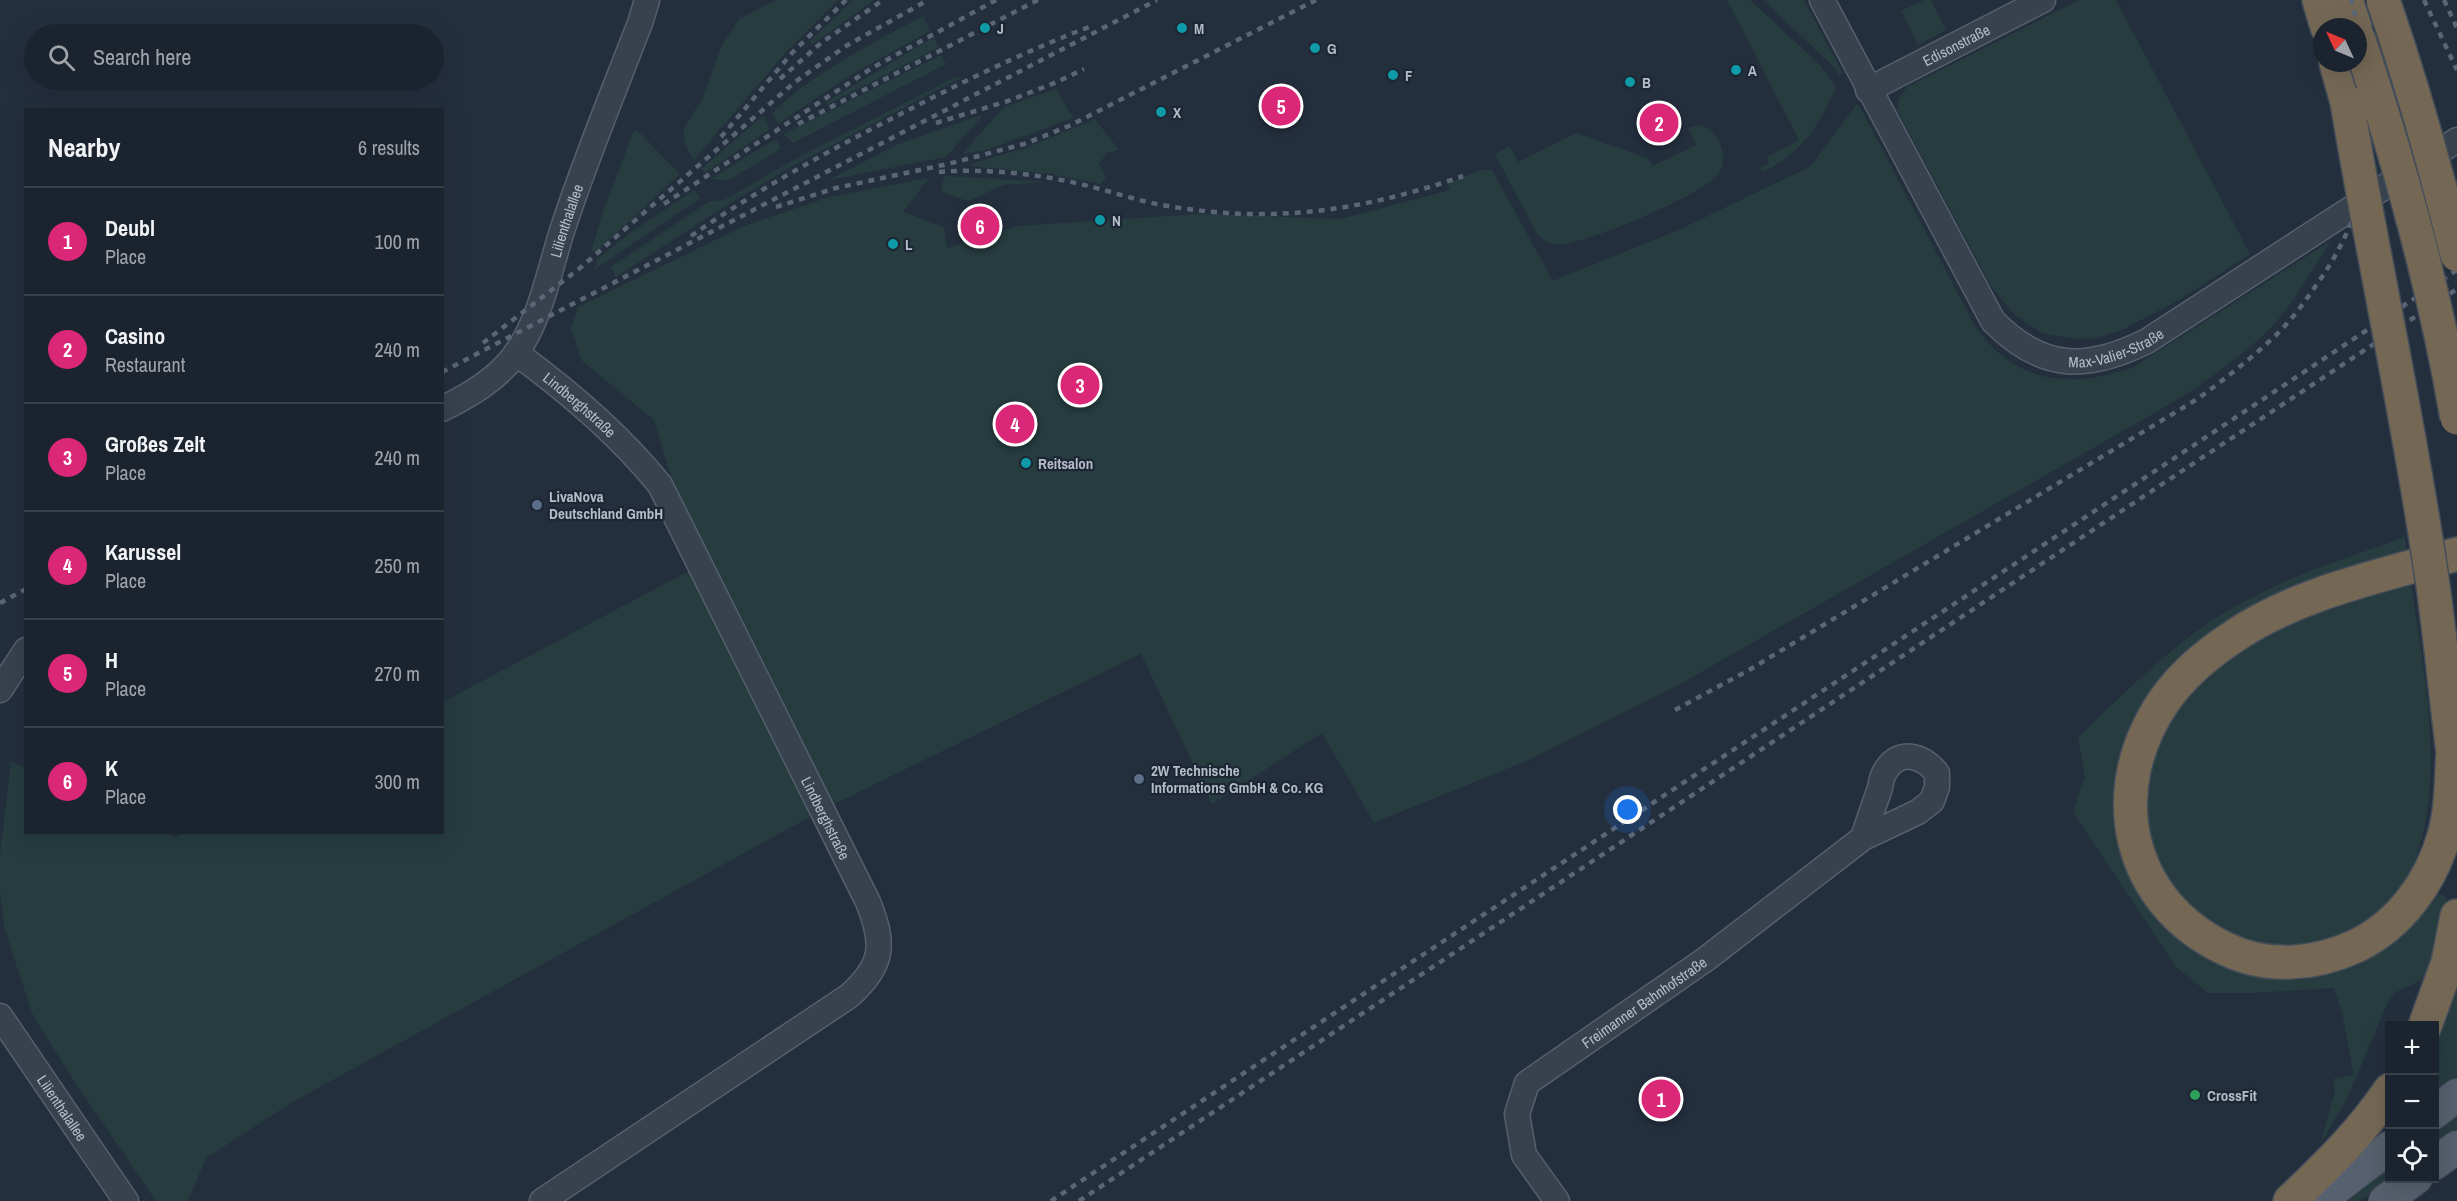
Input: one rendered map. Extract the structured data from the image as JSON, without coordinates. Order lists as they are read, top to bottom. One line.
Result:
{"streets":{"street":["Edisonstraße","Lilienthalallee","Max-Valier-Straße","Lindberghstraße","Freimanner Bahnhofstraße"]},"crossings":[["Edisonstraße","Max-Valier-Straße"],["Lilienthalallee","Lindberghstraße"]],"places":["J","M","G","A","F","B","X","N","L","Reitsalon","LivaNova Deutschland GmbH","2W Technische Informations GmbH & Co. KG","CrossFit"],"north":"top left","page":{"search":"Search here","pins":["5","2","6","3","4","1"],"heading":["Nearby","6 results"],"list":[{"mark":"1","name":"Deubl","note":"Place","value":"100 m"},{"mark":"2","name":"Casino","note":"Restaurant","value":"240 m"},{"mark":"3","name":"Großes Zelt","note":"Place","value":"240 m"},{"mark":"4","name":"Karussel","note":"Place","value":"250 m"},{"mark":"5","name":"H","note":"Place","value":"270 m"},{"mark":"6","name":"K","note":"Place","value":"300 m"}],"map_buttons":["+","−"]}}
